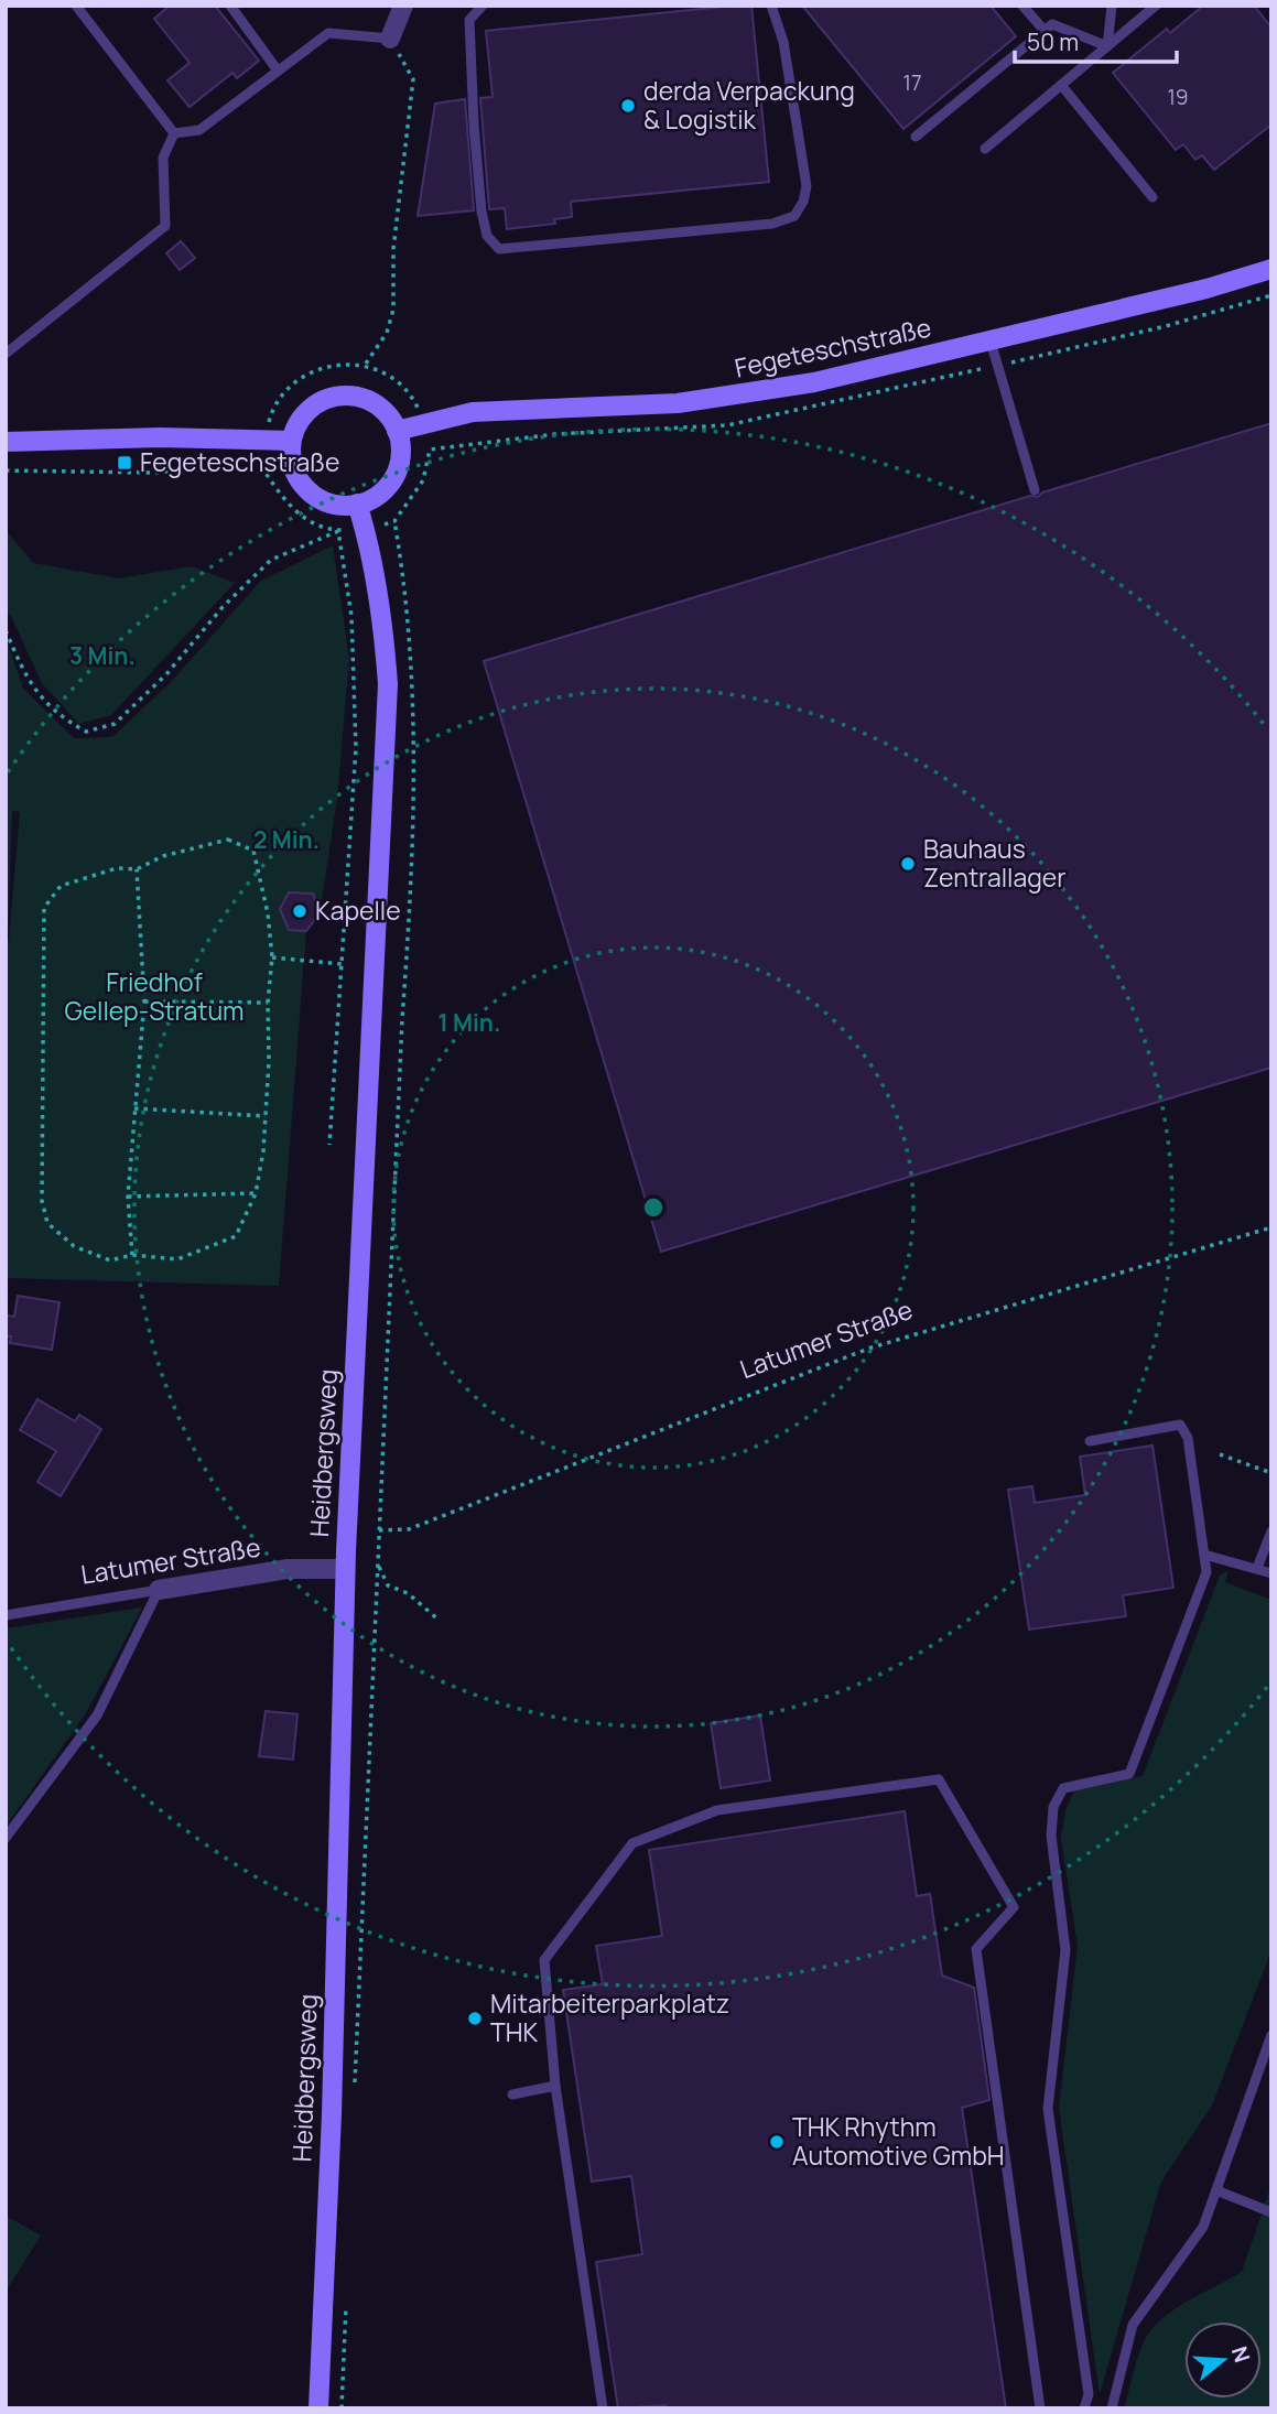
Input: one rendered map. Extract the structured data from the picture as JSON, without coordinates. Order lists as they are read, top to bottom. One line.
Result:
{"streets":{"street":["Fegeteschstraße","Latumer Straße","Heidbergsweg"]},"crossings":[["Fegeteschstraße","Heidbergsweg"],["Latumer Straße","Heidbergsweg"]],"parks":["Friedhof Gellep-Stratum"],"places":{"other":["derda Verpackung & Logistik","Bauhaus Zentrallager","Kapelle","Mitarbeiterparkplatz THK","THK Rhythm Automotive GmbH"],"transit":["Fegeteschstraße"]},"house_numbers":["17","19"],"scale_bar":"50 m","north":"right","rings":["3 Min.","2 Min.","1 Min."]}
